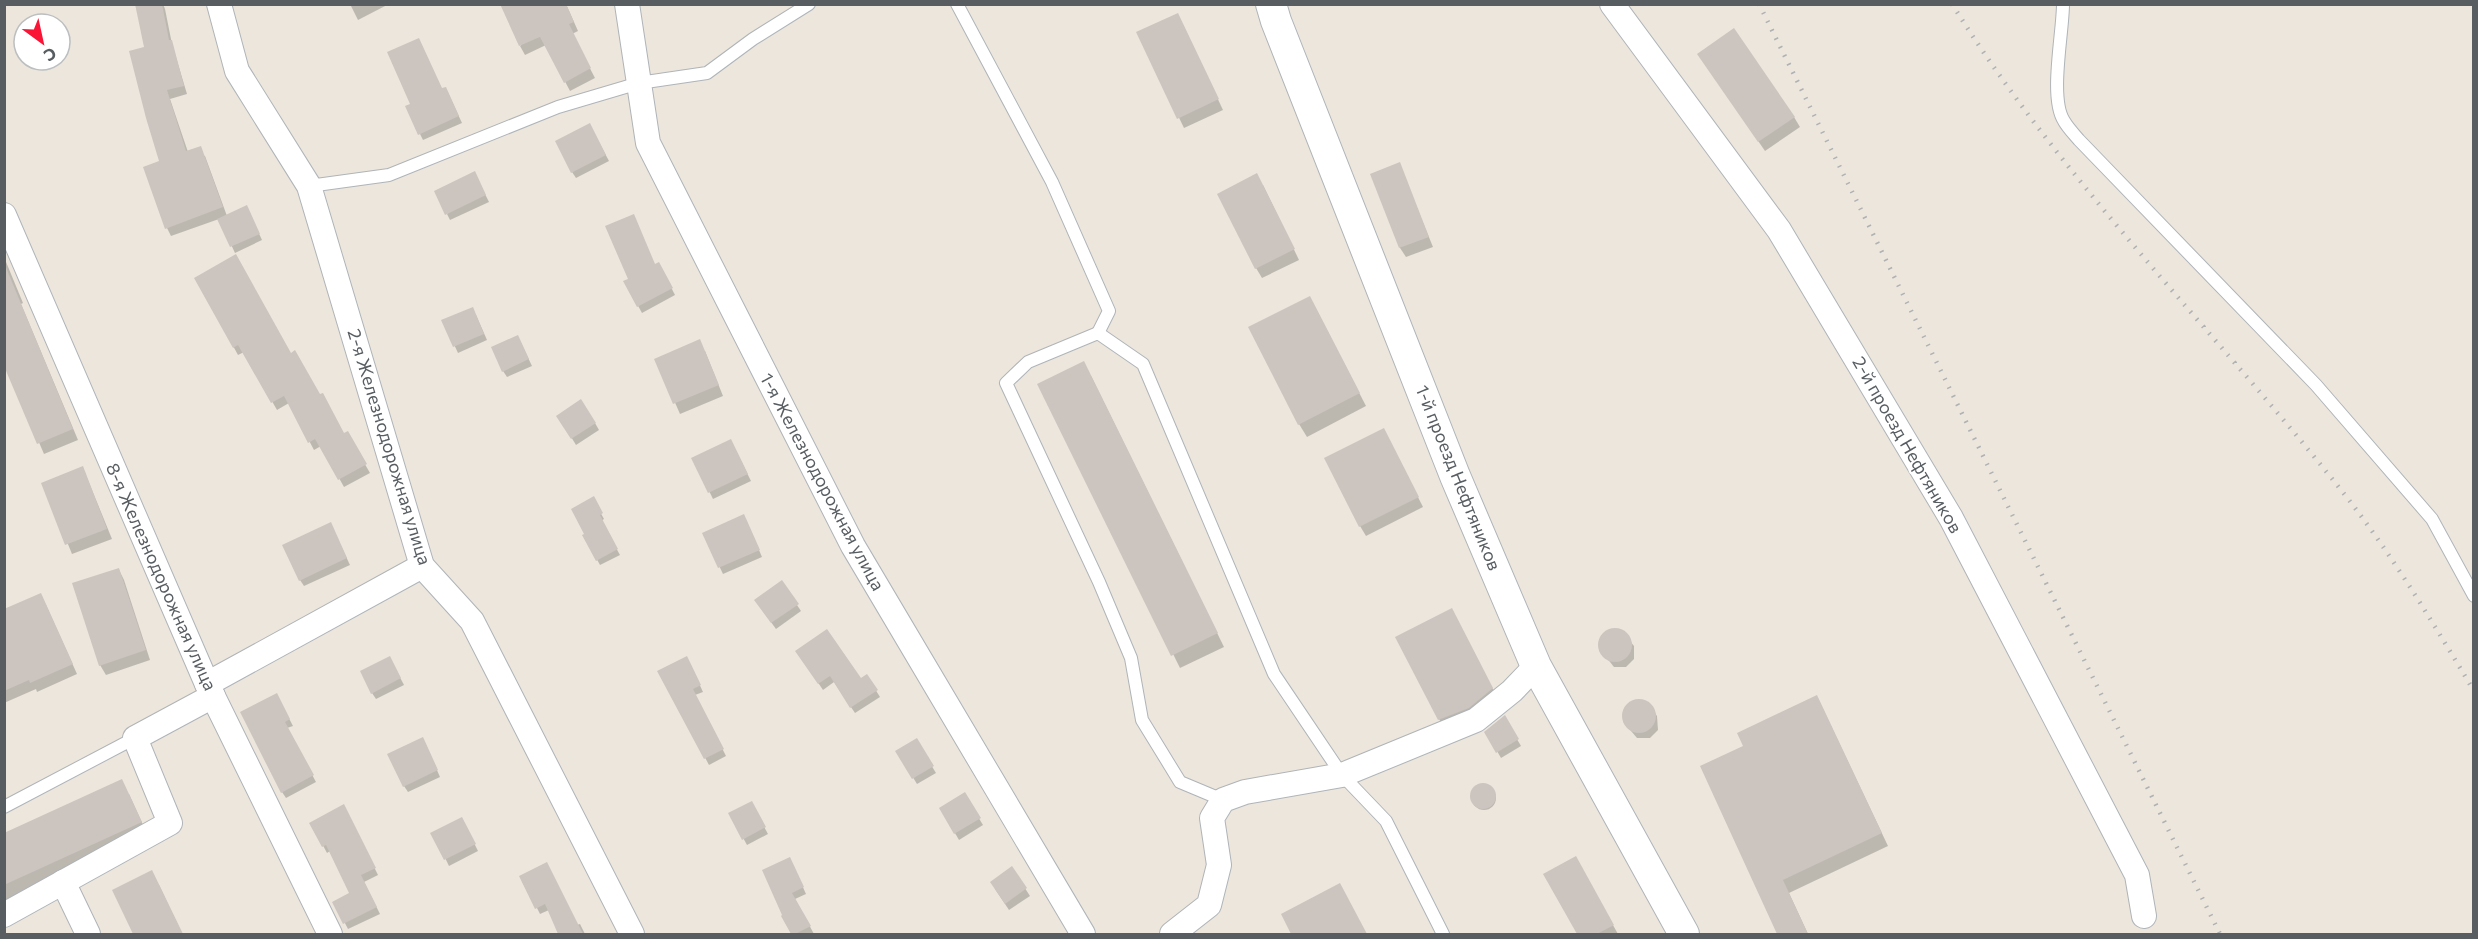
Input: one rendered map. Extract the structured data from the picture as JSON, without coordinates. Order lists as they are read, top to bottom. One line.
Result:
{"streets":{"street":["2-й проезд Нефтяников","2-я Железнодорожная улица","1-й проезд Нефтяников","1-я Железнодорожная улица","8-я Железнодорожная улица"]},"north":"bottom right"}
